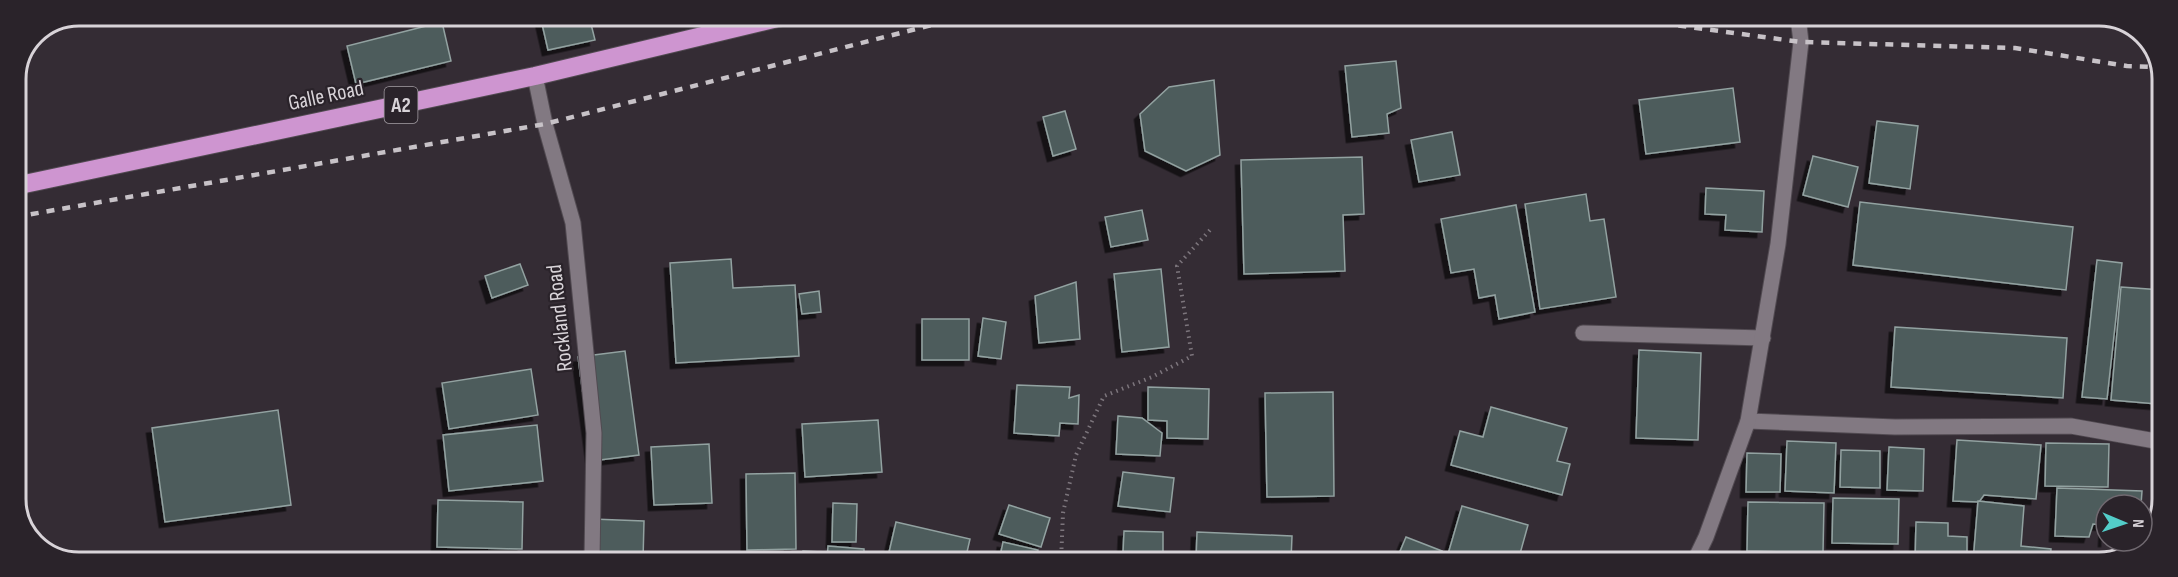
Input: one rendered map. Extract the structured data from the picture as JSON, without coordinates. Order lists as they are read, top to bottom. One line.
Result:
{"streets":{"highway":["Galle Road","A2"],"street":["Rockland Road"]},"crossings":[["Galle Road","Rockland Road"]],"north":"right"}
